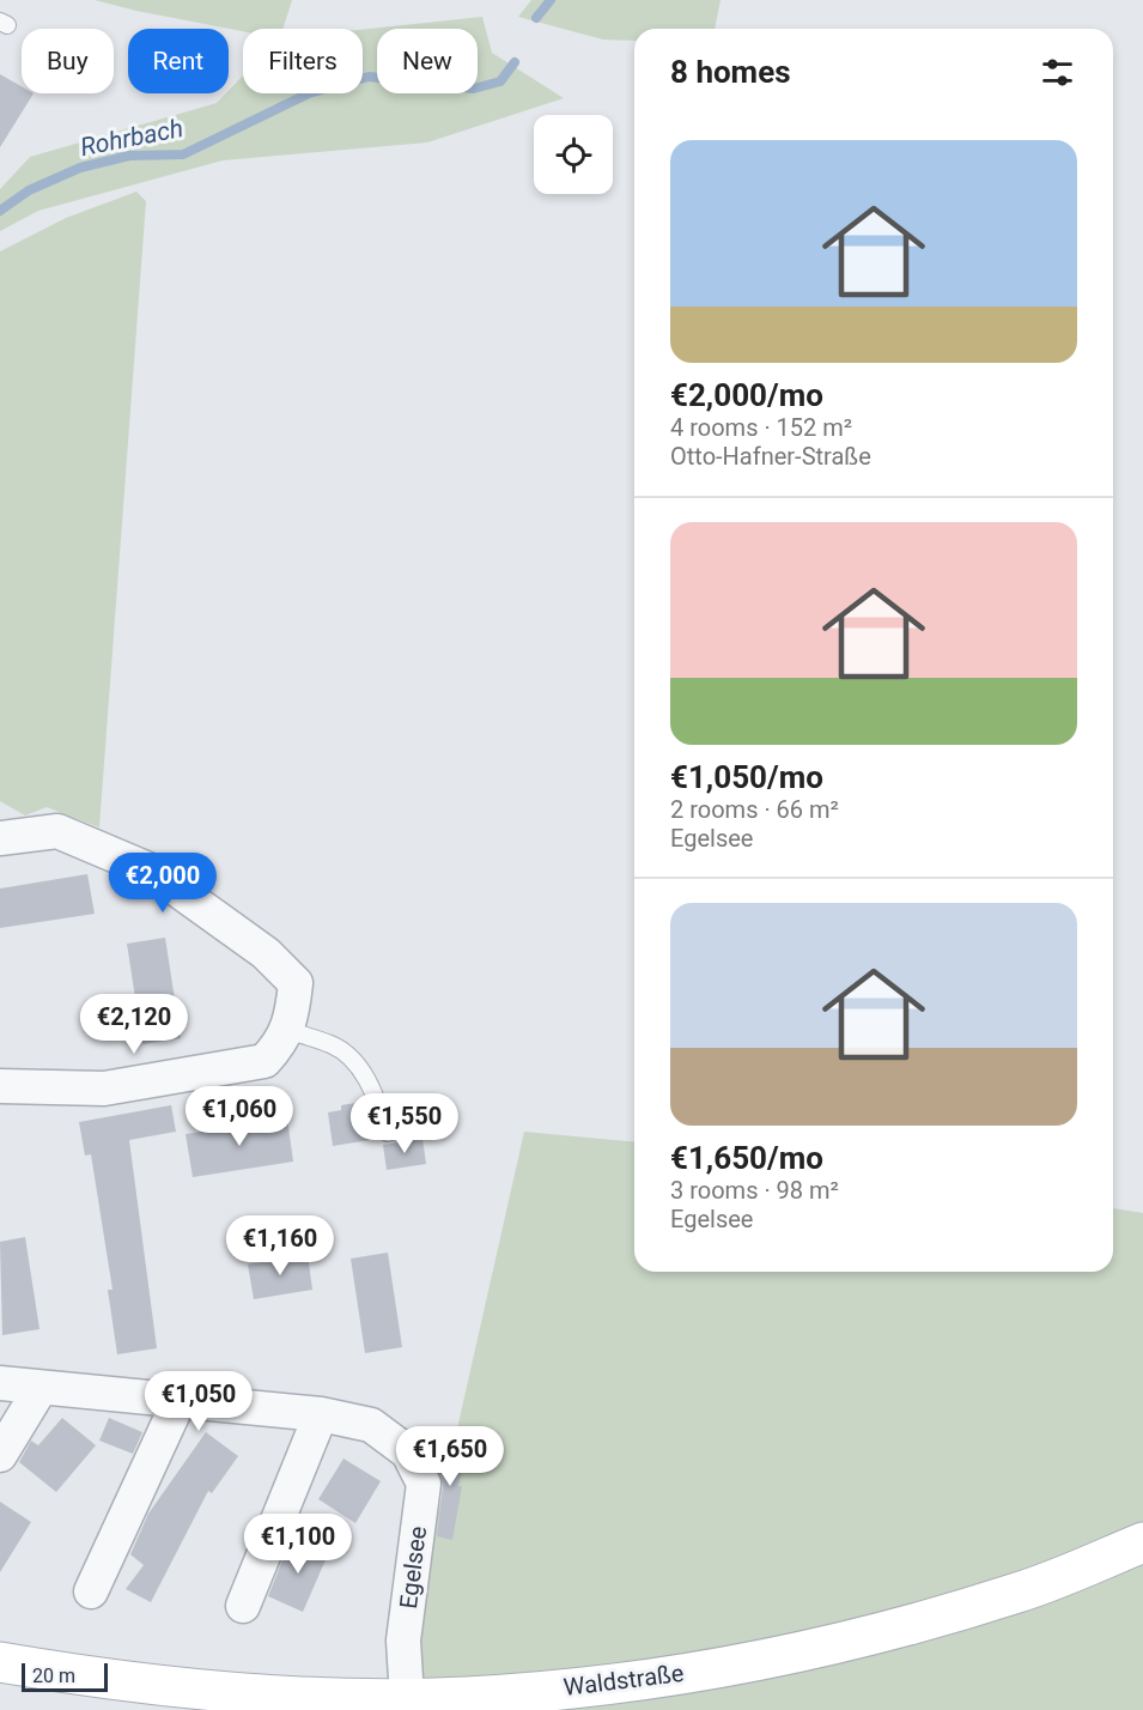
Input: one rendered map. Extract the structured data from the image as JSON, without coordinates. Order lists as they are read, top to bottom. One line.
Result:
{"streets":{"street":["Egelsee","Waldstraße"]},"crossings":[["Egelsee","Waldstraße"]],"water":["Rohrbach"],"scale_bar":"20 m","page":{"chip":["Buy","Rent","Filters","New"],"heading":"8 homes","list":[{"name":"€2,000/mo","note":"4 rooms · 152 m² · Otto-Hafner-Straße"},{"name":"€1,050/mo","note":"2 rooms · 66 m² · Egelsee"},{"name":"€1,650/mo","note":"3 rooms · 98 m² · Egelsee"}],"price":["€2,000","€2,120","€1,060","€1,550","€1,160","€1,050","€1,650","€1,100"],"scale":"20 m"}}
